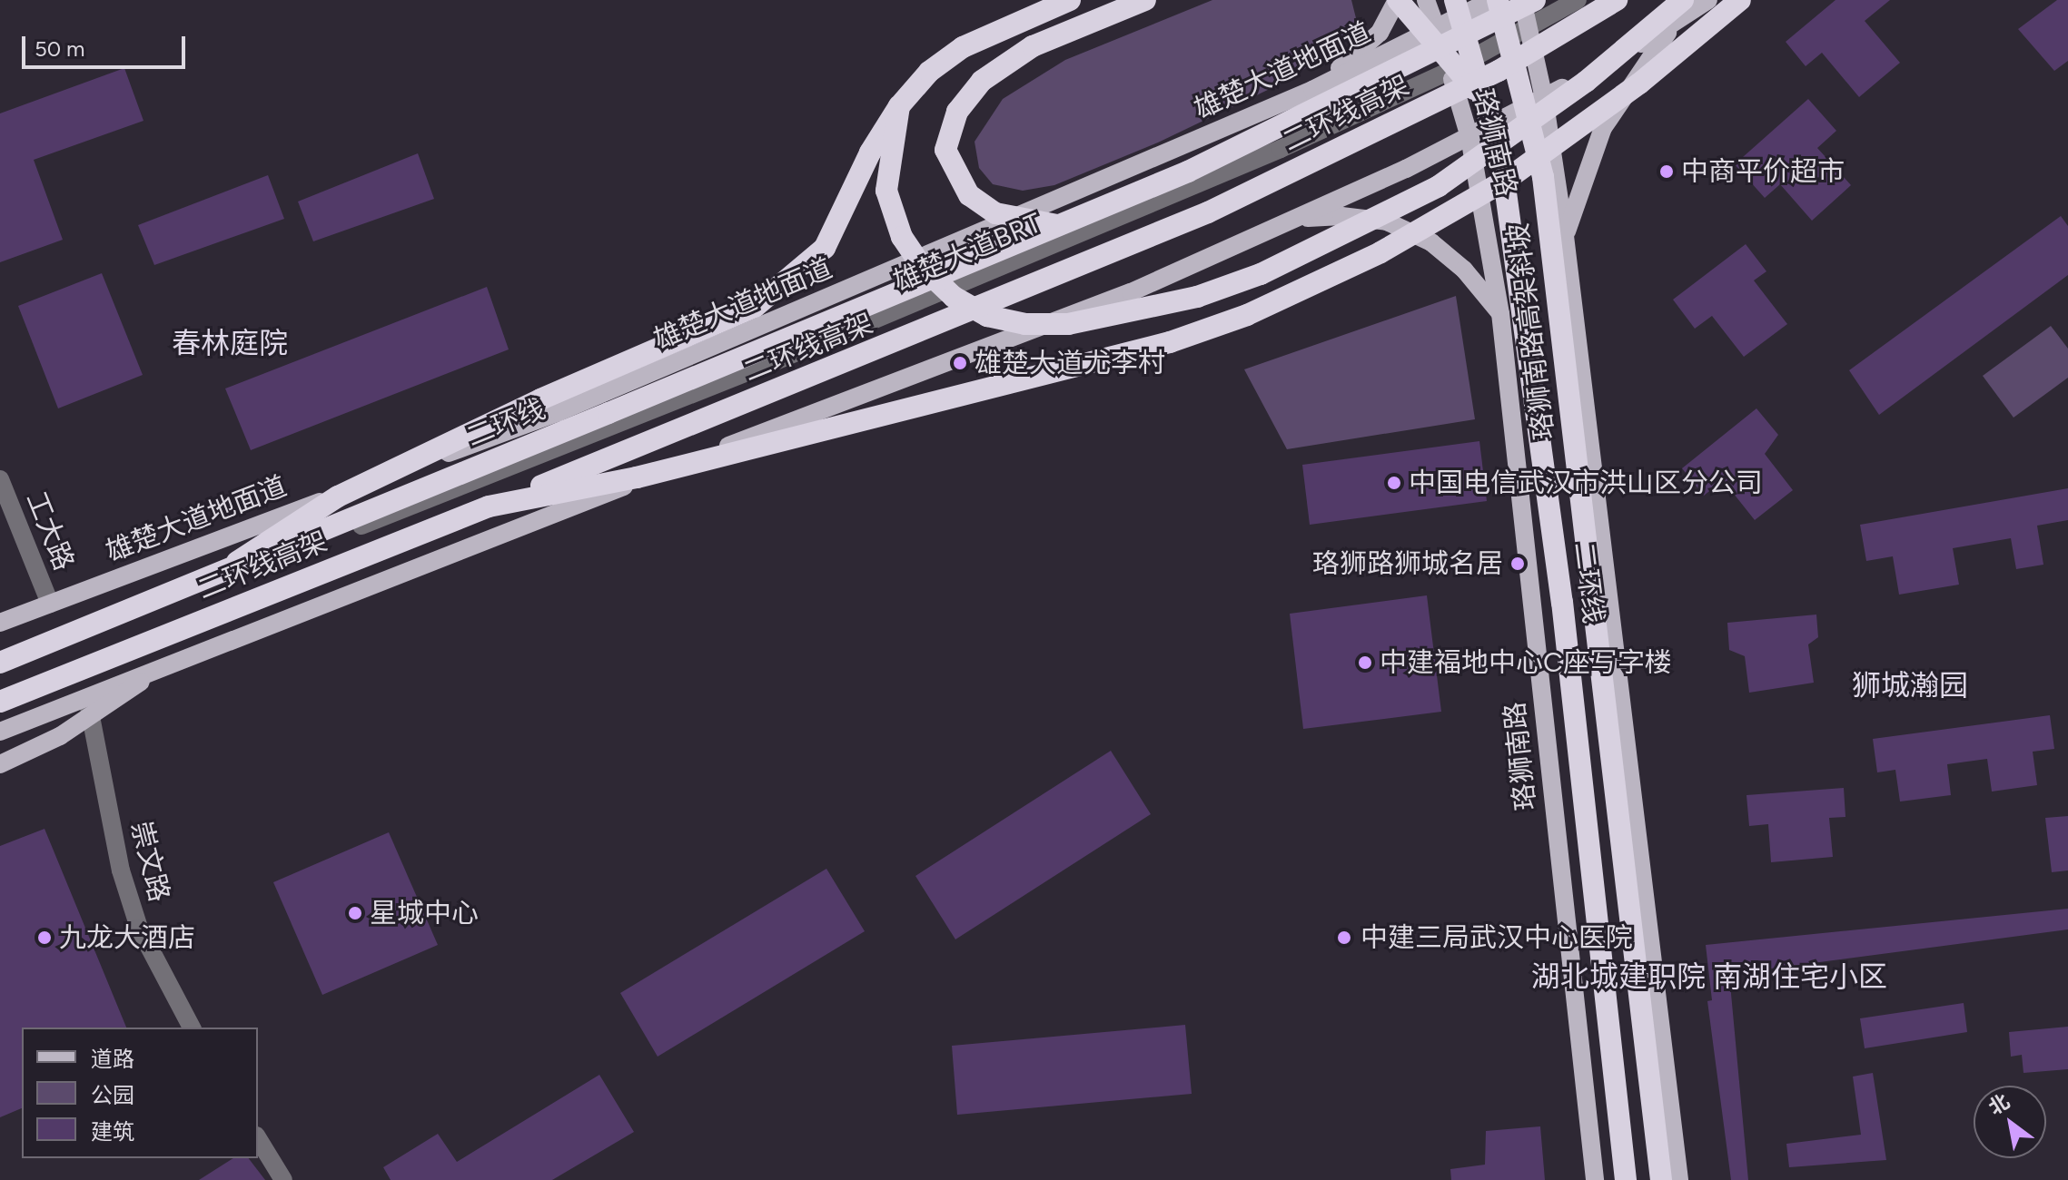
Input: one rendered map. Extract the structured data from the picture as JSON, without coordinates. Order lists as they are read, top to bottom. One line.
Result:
{"streets":{"highway":["二环线高架","珞狮南路高架斜坡","二环线"],"main road":["雄楚大道地面道","珞狮南路"],"street":["雄楚大道BRT","工大路","崇文路"]},"crossings":[["雄楚大道地面道","珞狮南路"],["雄楚大道地面道","工大路"],["珞狮南路","雄楚大道BRT"]],"districts":["春林庭院","狮城瀚园","湖北城建职院 南湖住宅小区"],"places":["中商平价超市","雄楚大道尤李村","中国电信武汉市洪山区分公司","珞狮路狮城名居","中建福地中心C座写字楼","星城中心","九龙大酒店","中建三局武汉中心医院"],"legend":["道路","公园","建筑"],"scale_bar":"50 m","north":"top left"}
